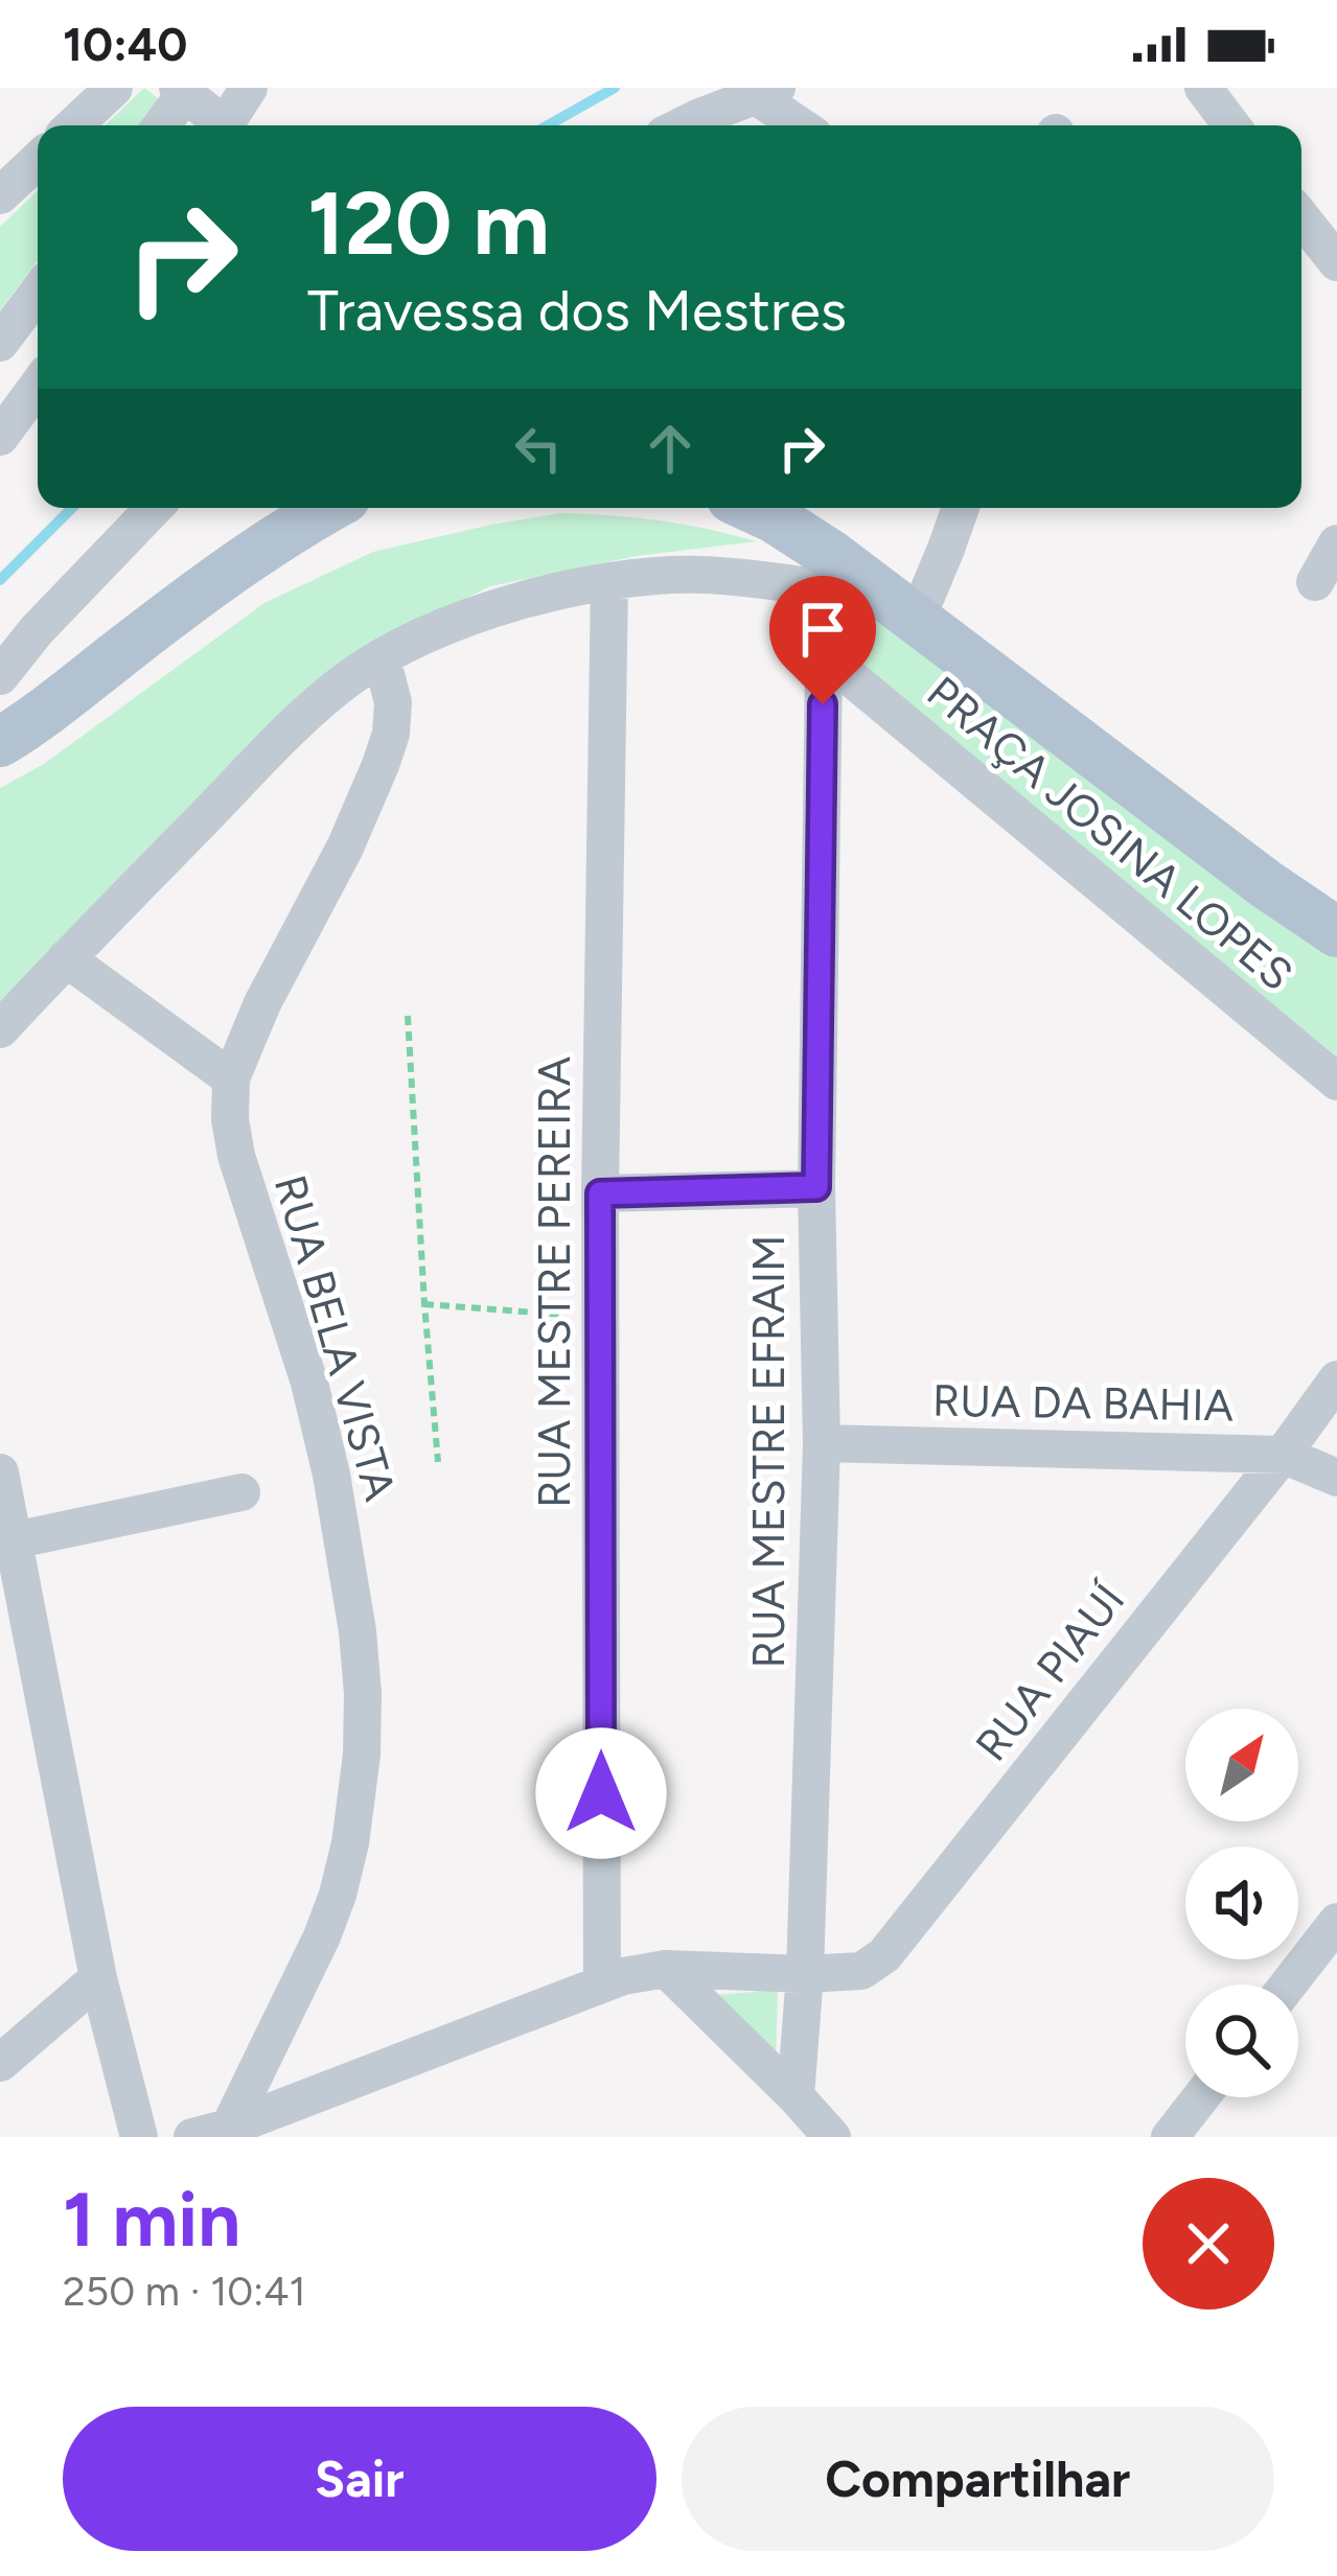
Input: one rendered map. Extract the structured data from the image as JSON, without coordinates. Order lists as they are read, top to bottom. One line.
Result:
{"streets":{"street":["PRAÇA JOSINA LOPES","RUA MESTRE PEREIRA","RUA BELA VISTA","RUA DA BAHIA","RUA MESTRE EFRAIM","RUA PIAUÍ"]},"crossings":[["PRAÇA JOSINA LOPES","RUA MESTRE EFRAIM"],["RUA MESTRE PEREIRA","RUA PIAUÍ"],["RUA BELA VISTA","RUA PIAUÍ"],["RUA DA BAHIA","RUA MESTRE EFRAIM"],["RUA DA BAHIA","RUA PIAUÍ"],["RUA MESTRE EFRAIM","RUA PIAUÍ"]],"north":"top right","page":{"status":"10:40","turn":["120 m","Travessa dos Mestres"],"heading":["1 min","250 m · 10:41"],"buttons":["Sair","Compartilhar"]}}
